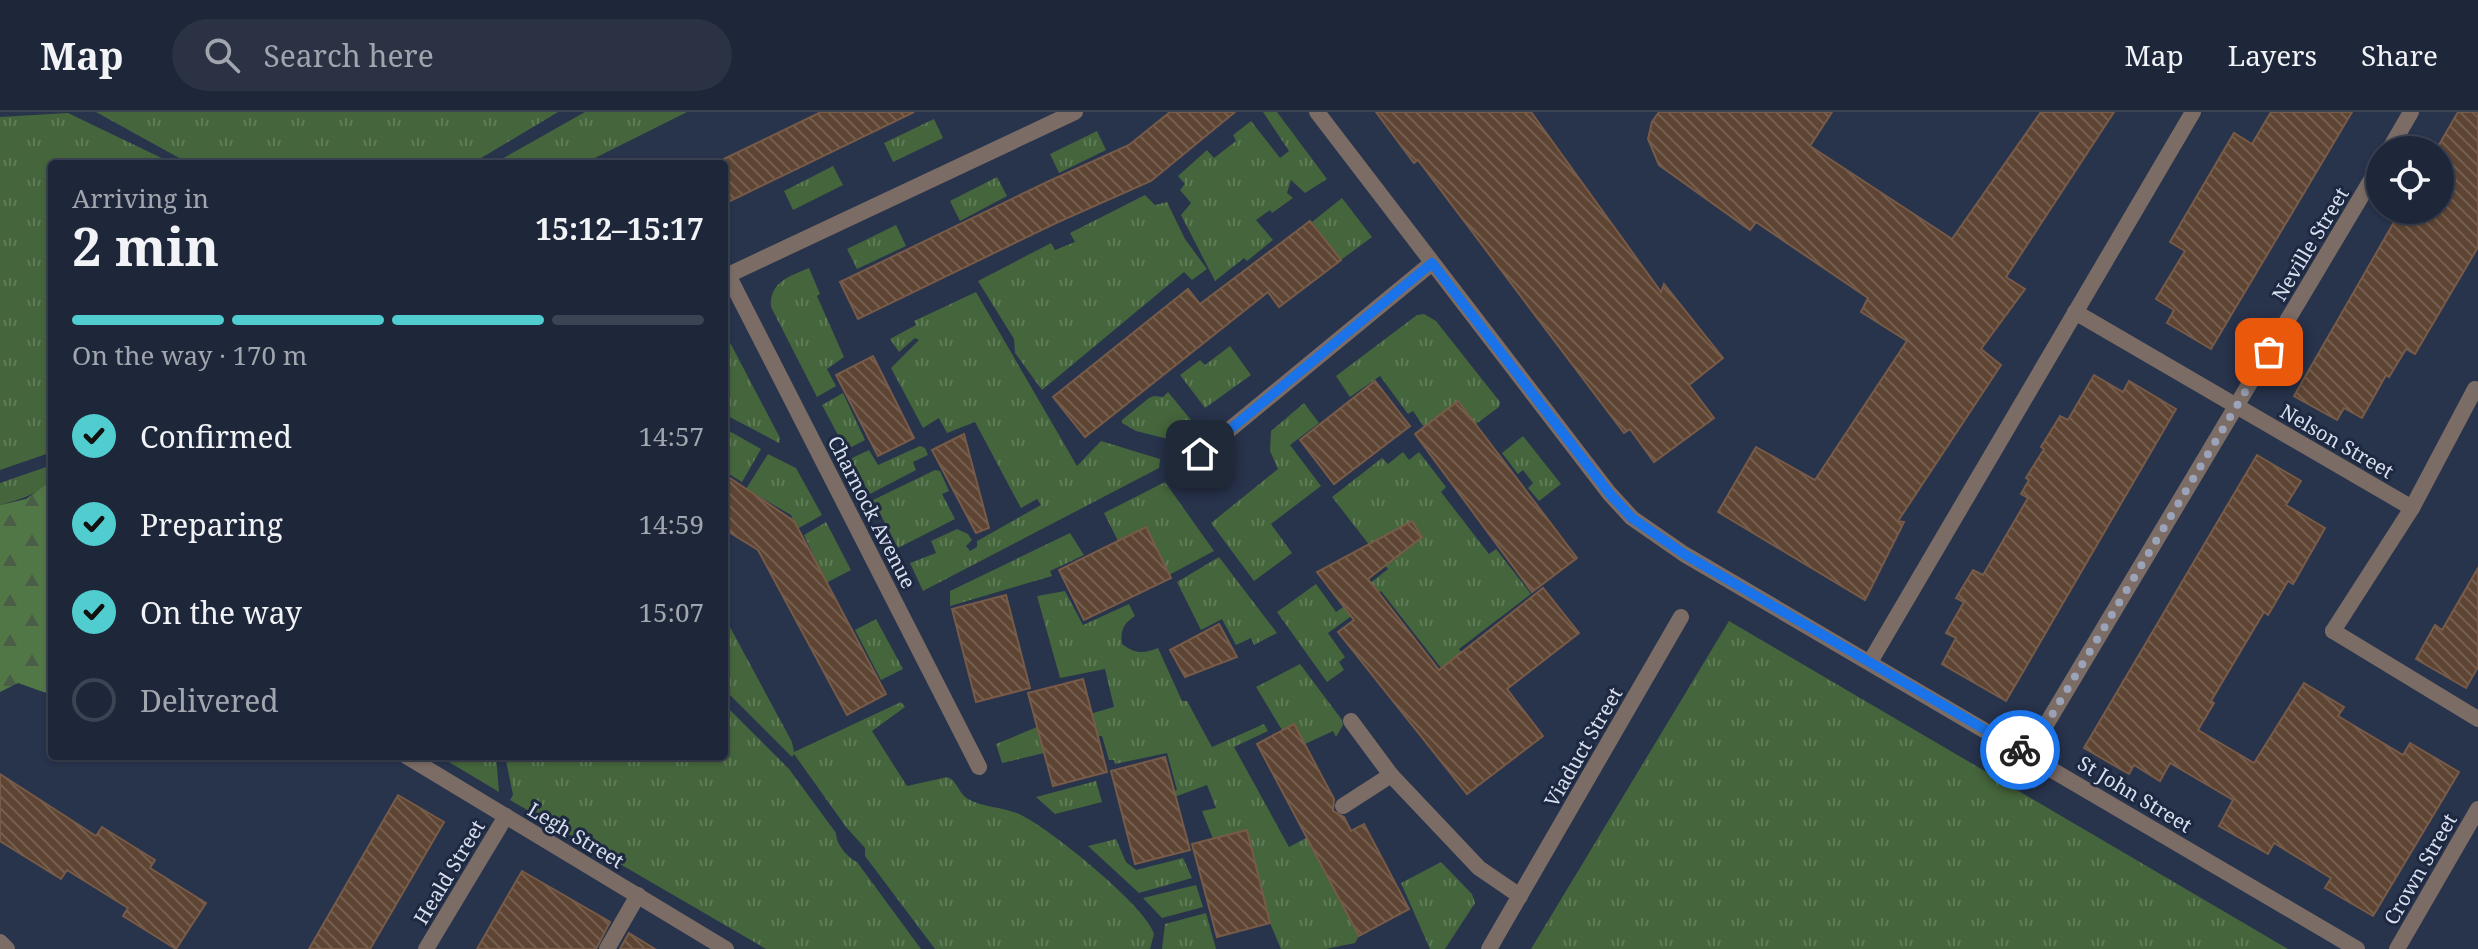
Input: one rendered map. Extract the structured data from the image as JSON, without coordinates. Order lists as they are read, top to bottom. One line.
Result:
{"streets":{"street":["Neville Street","Nelson Street","Charnock Avenue","Viaduct Street","St John Street","Legh Street","Crown Street","Heald Street"]},"crossings":[["Neville Street","Nelson Street"],["Neville Street","St John Street"],["Legh Street","Heald Street"]],"page":{"header":"Map","search":"Search here","nav":["Map","Layers","Share"],"heading":["2 min","Arriving in","15:12–15:17"],"bar":"On the way · 170 m","list":[["Confirmed","14:57"],["Preparing","14:59"],["On the way","15:07"],"Delivered"]}}
